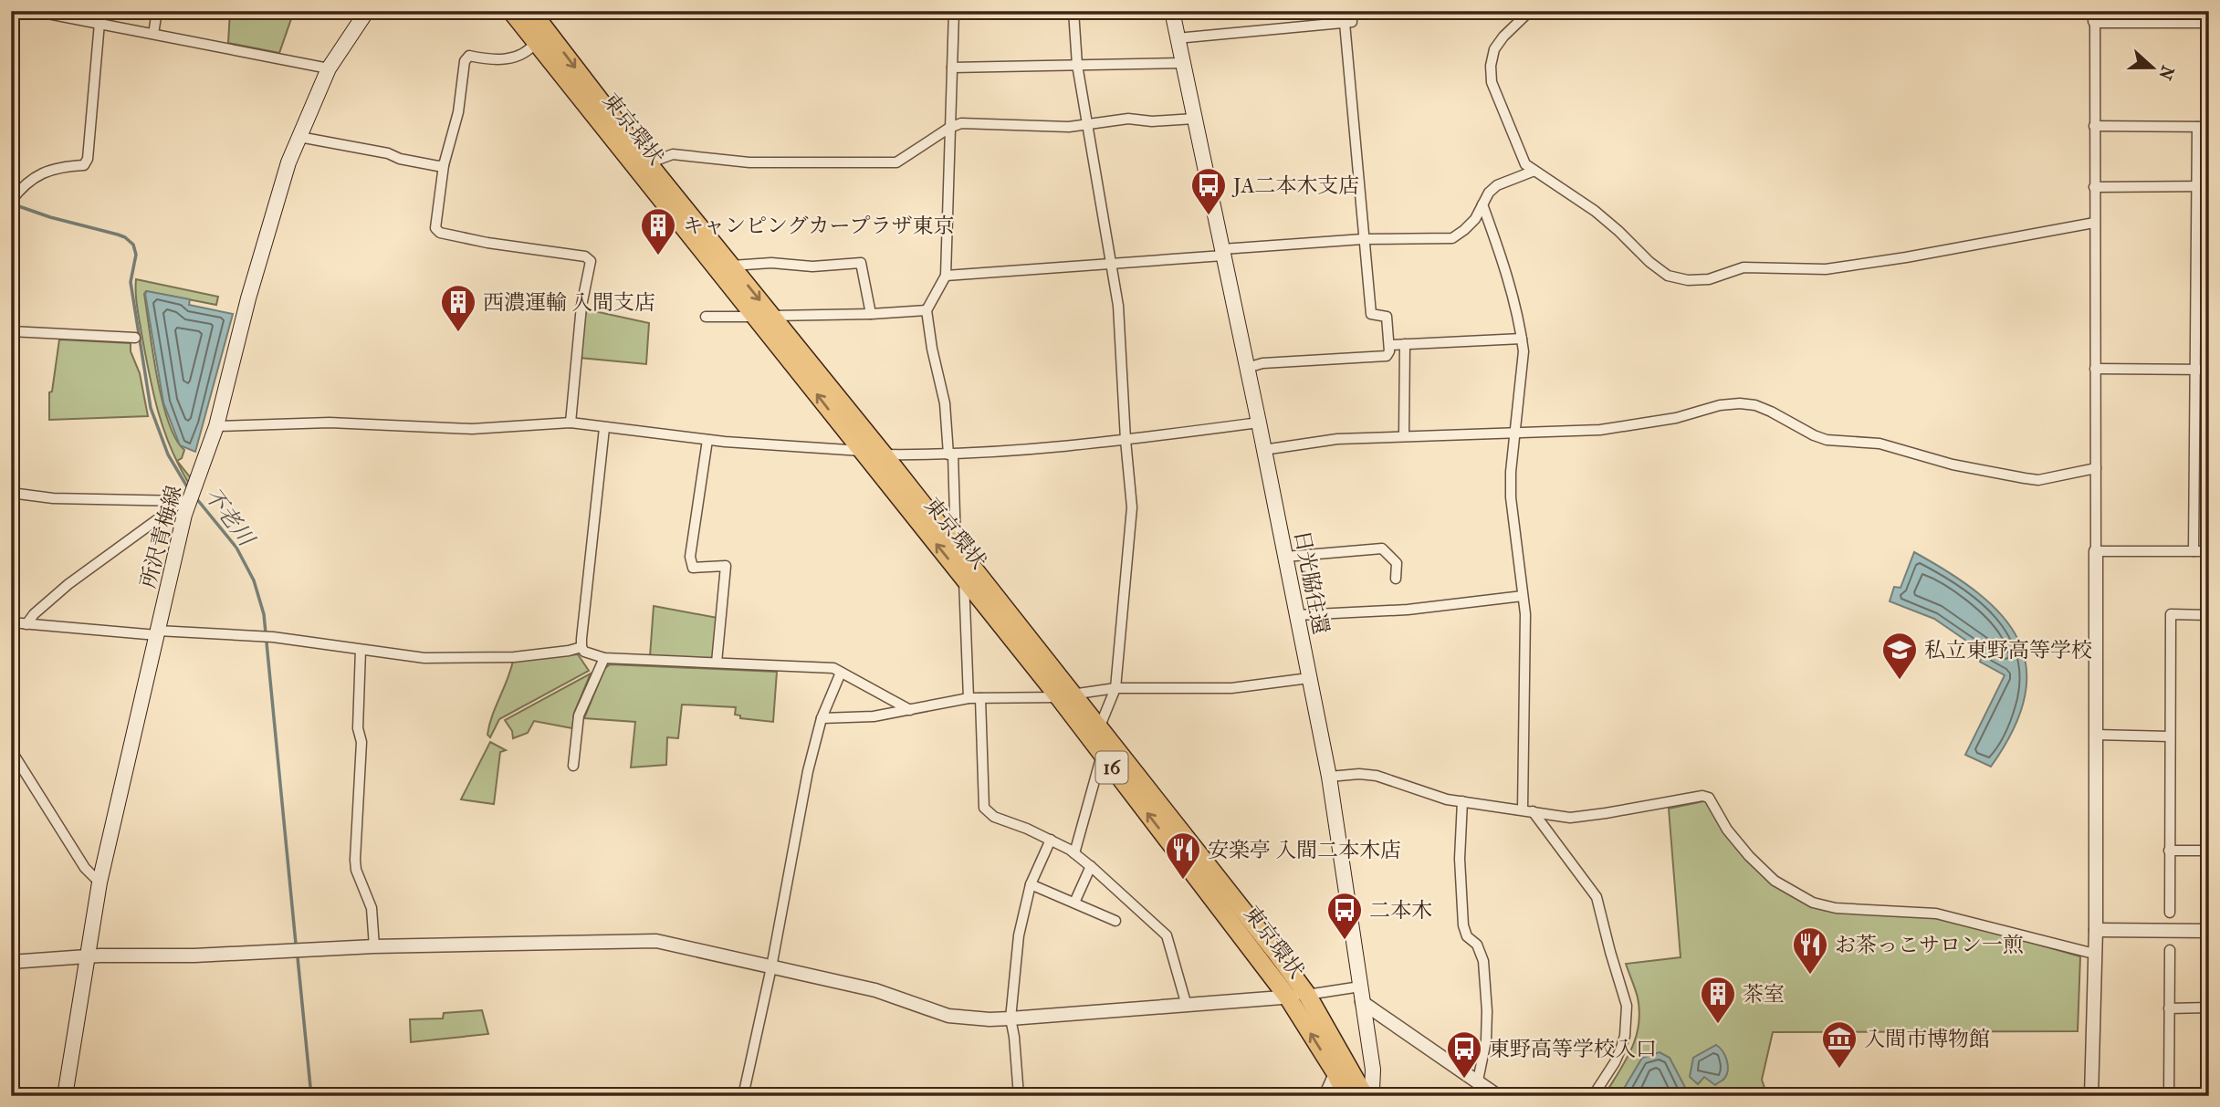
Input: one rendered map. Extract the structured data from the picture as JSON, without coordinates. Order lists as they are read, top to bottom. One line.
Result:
{"streets":{"highway":["東京環状","16"],"main road":["所沢青梅線","日光脇往還"]},"crossings":[["東京環状","日光脇往還"]],"water":["不老川"],"places":{"bus stop":["JA二本木支店","二本木","東野高等学校入口"],"building":["キャンピングカープラザ東京","西濃運輸 入間支店","茶室"],"school or university":["私立東野高等学校"],"restaurant":["安楽亭 入間二本木店","お茶っこサロン一煎"],"museum":["入間市博物館"]},"north":"right"}
